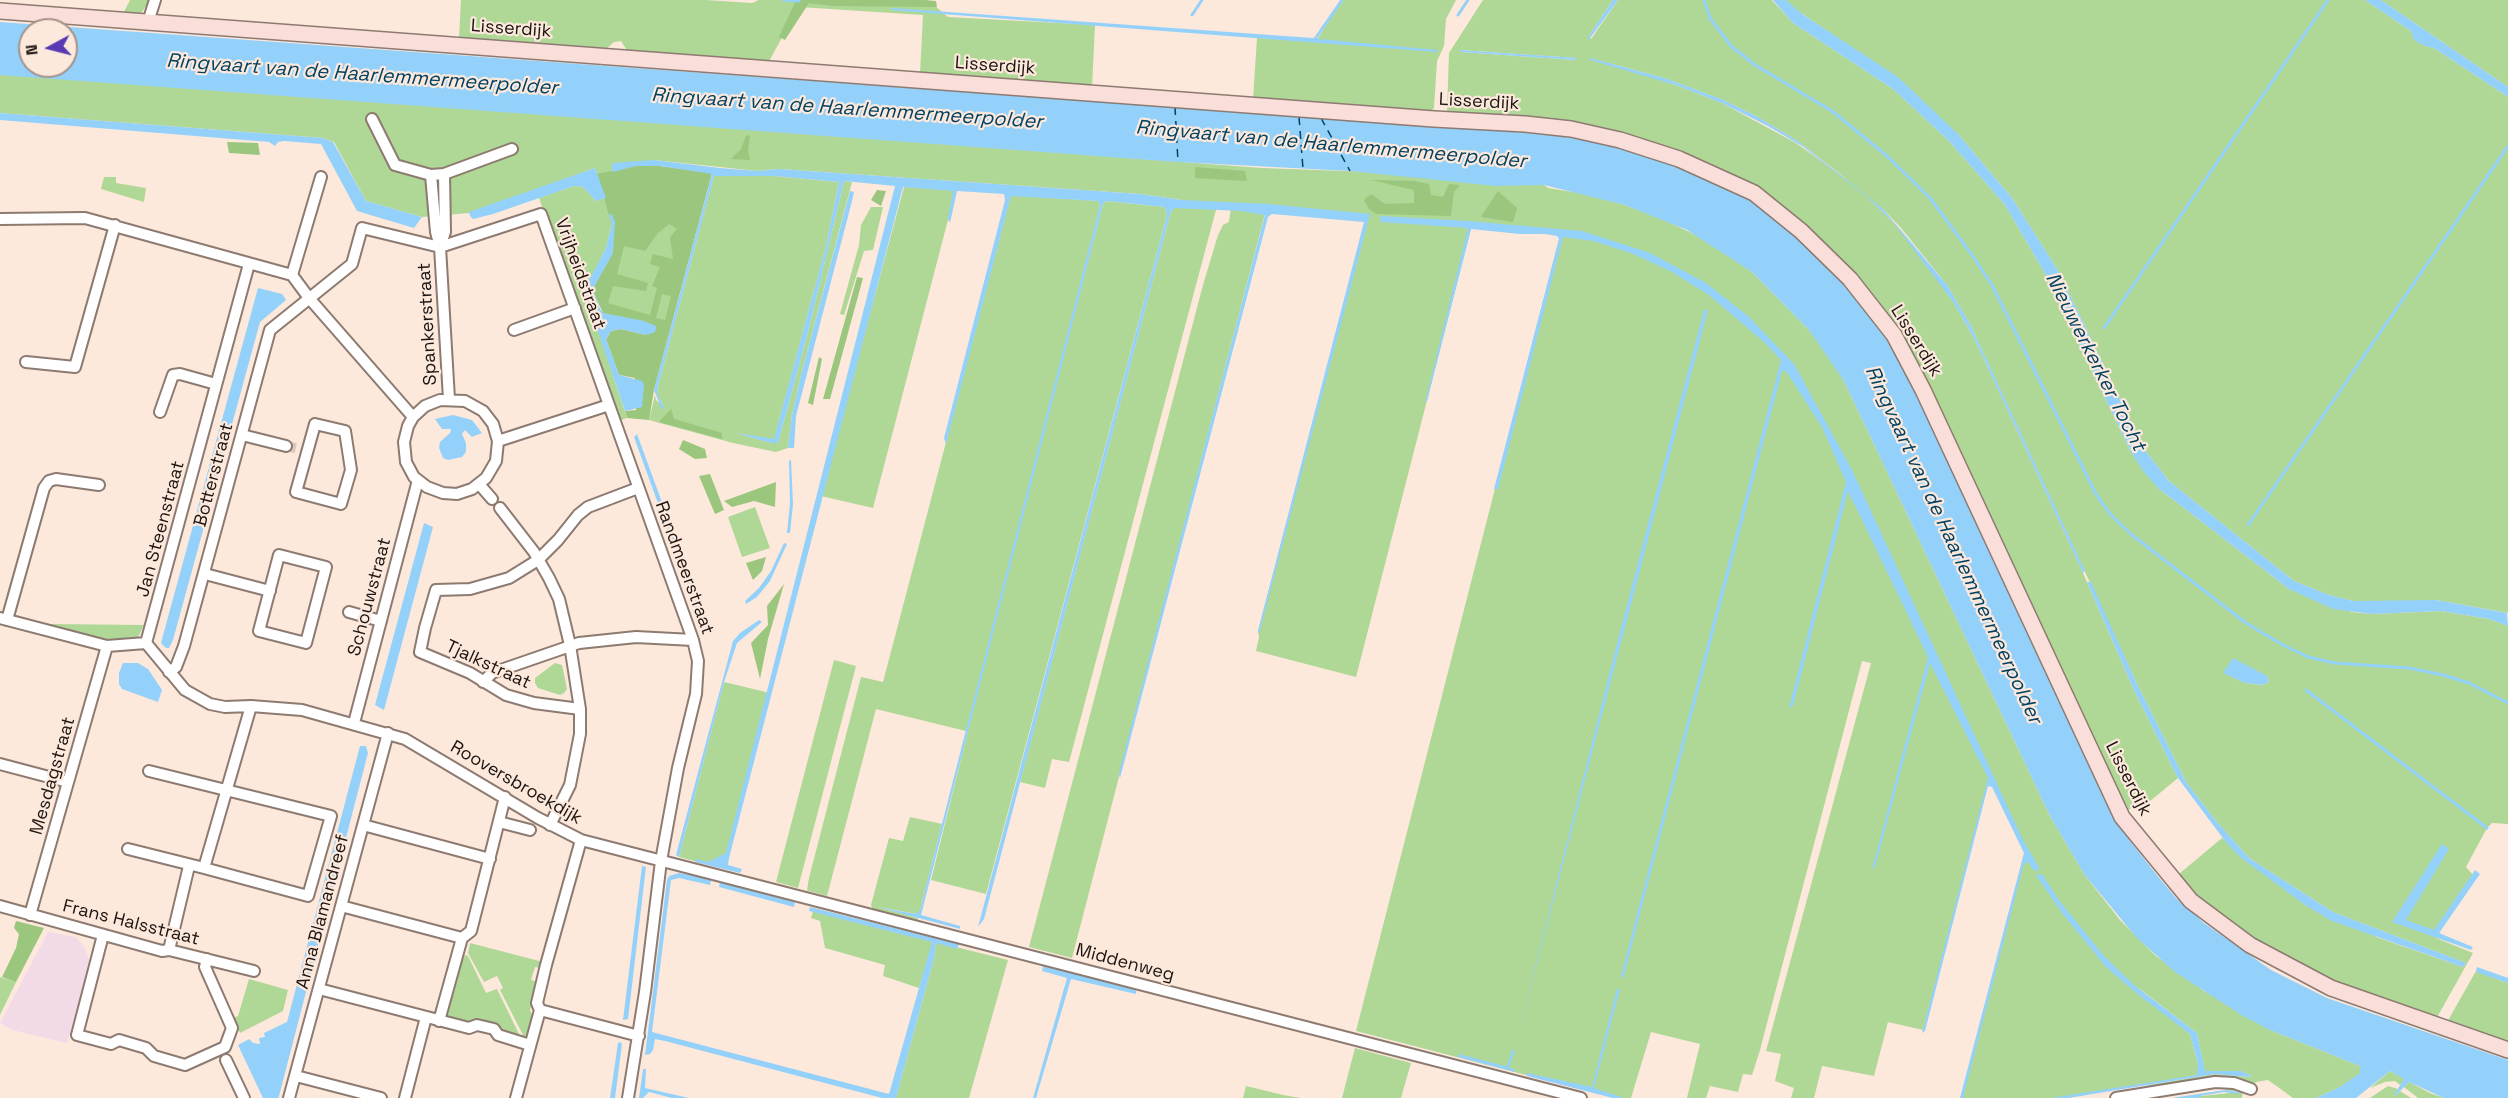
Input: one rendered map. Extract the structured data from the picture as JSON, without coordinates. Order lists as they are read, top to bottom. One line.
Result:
{"streets":{"street":["Lisserdijk","Vrijheidstraat","Spankerstraat","Botterstraat","Jan Steenstraat","Randmeerstraat","Schouwstraat","Tjalkstraat","Mesdagstraat","Rooversbroekdijk","Anna Blamandreef","Frans Halsstraat","Middenweg"]},"crossings":[["Vrijheidstraat","Spankerstraat"],["Vrijheidstraat","Randmeerstraat"],["Spankerstraat","Schouwstraat"],["Botterstraat","Rooversbroekdijk"],["Jan Steenstraat","Rooversbroekdijk"],["Randmeerstraat","Rooversbroekdijk"],["Randmeerstraat","Middenweg"],["Schouwstraat","Rooversbroekdijk"],["Mesdagstraat","Frans Halsstraat"],["Rooversbroekdijk","Anna Blamandreef"],["Rooversbroekdijk","Middenweg"]],"water":["Ringvaart van de Haarlemmermeerpolder","Nieuwerkerker Tocht"],"north":"left"}
